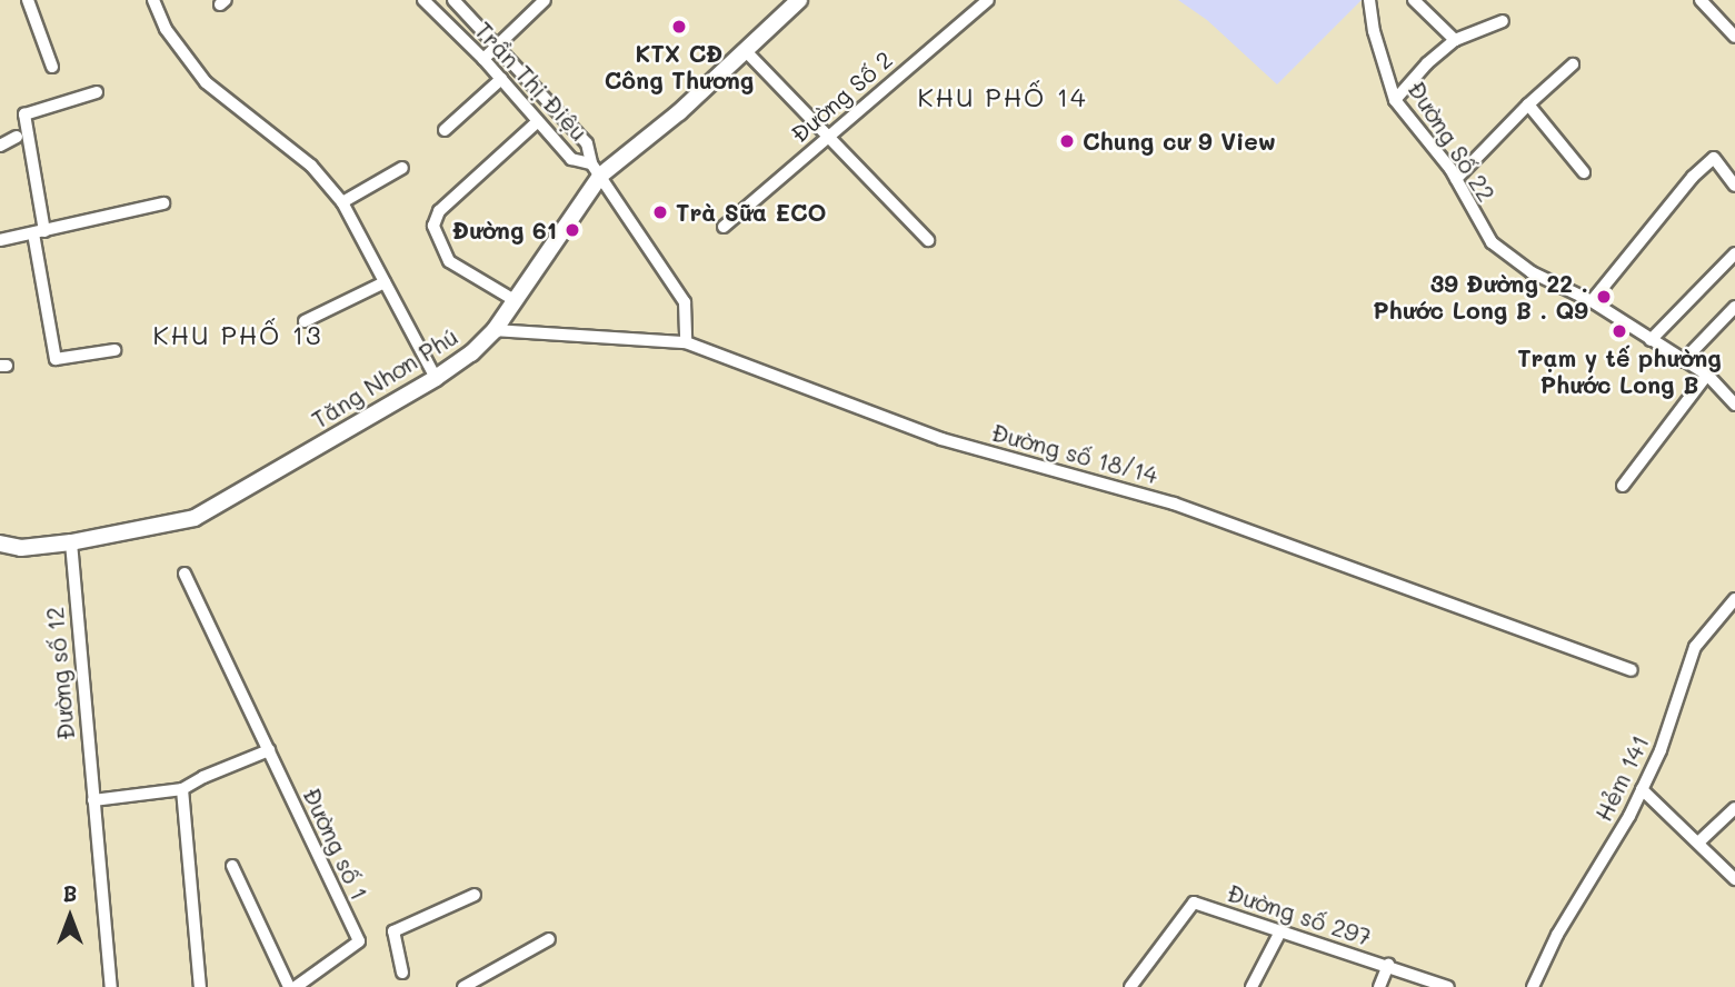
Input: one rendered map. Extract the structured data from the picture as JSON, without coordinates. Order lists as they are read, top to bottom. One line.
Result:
{"streets":{"street":["Trần Thị Điệu","Đường Số 2","Đường Số 22","Tăng Nhơn Phú","Đường số 18/14","Đường số 12","Hẻm 141","Đường số 1","Đường số 297"]},"crossings":[["Trần Thị Điệu","Tăng Nhơn Phú"],["Tăng Nhơn Phú","Đường số 18/14"],["Tăng Nhơn Phú","Đường số 12"]],"districts":["KHU PHỐ 14","KHU PHỐ 13"],"places":["KTX CĐ Công Thương","Chung cư 9 View","Trà Sữa ECO","Đường 61","39 Đường 22 . Phước Long B . Q9","Trạm y tế phường Phước Long B"],"north":"top"}
